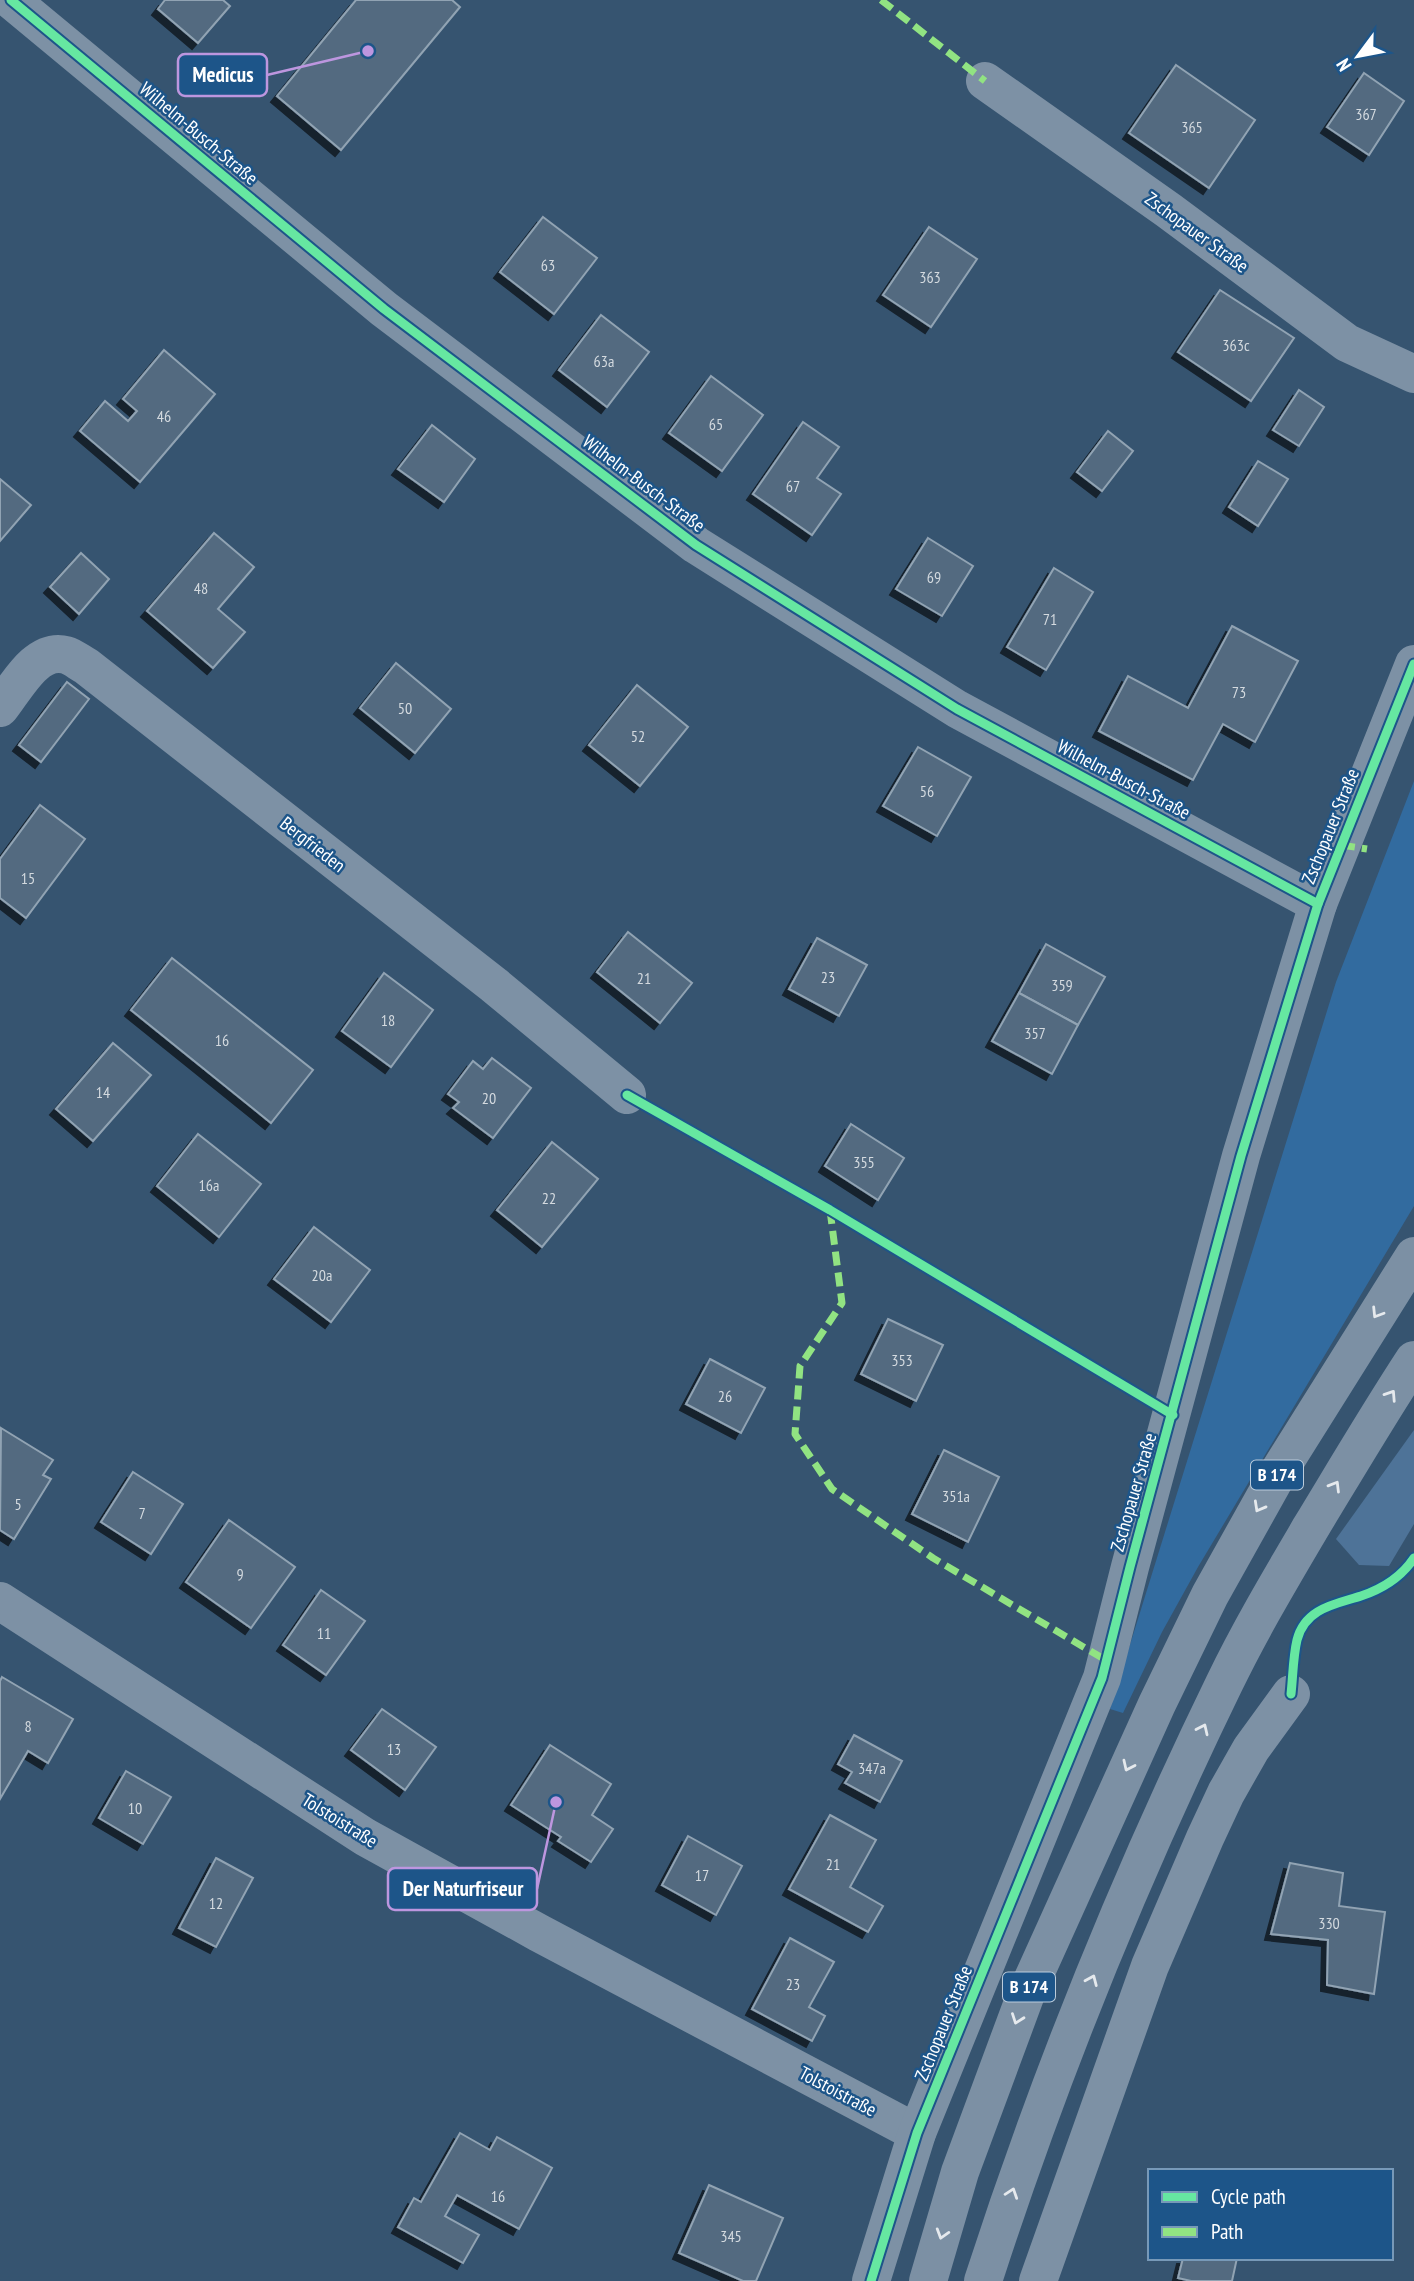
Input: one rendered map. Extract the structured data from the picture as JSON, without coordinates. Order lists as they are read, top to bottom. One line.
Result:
{"streets":{"highway":["B 174"],"street":["Wilhelm-Busch-Straße","Zschopauer Straße","Bergfrieden","Tolstoistraße"]},"crossings":[["Wilhelm-Busch-Straße","Zschopauer Straße"],["Zschopauer Straße","Tolstoistraße"]],"places":["Medicus","Der Naturfriseur"],"house_numbers":["367","365","63","363","363c","63a","46","65","67","69","48","71","73","50","52","56","15","23","21","359","18","357","16","14","20","355","16a","22","20a","353","26","351a","5","7","9","11","8","13","347a","10","21","17","12","330","23","16","345"],"legend":["Cycle path","Path"],"north":"bottom left"}
